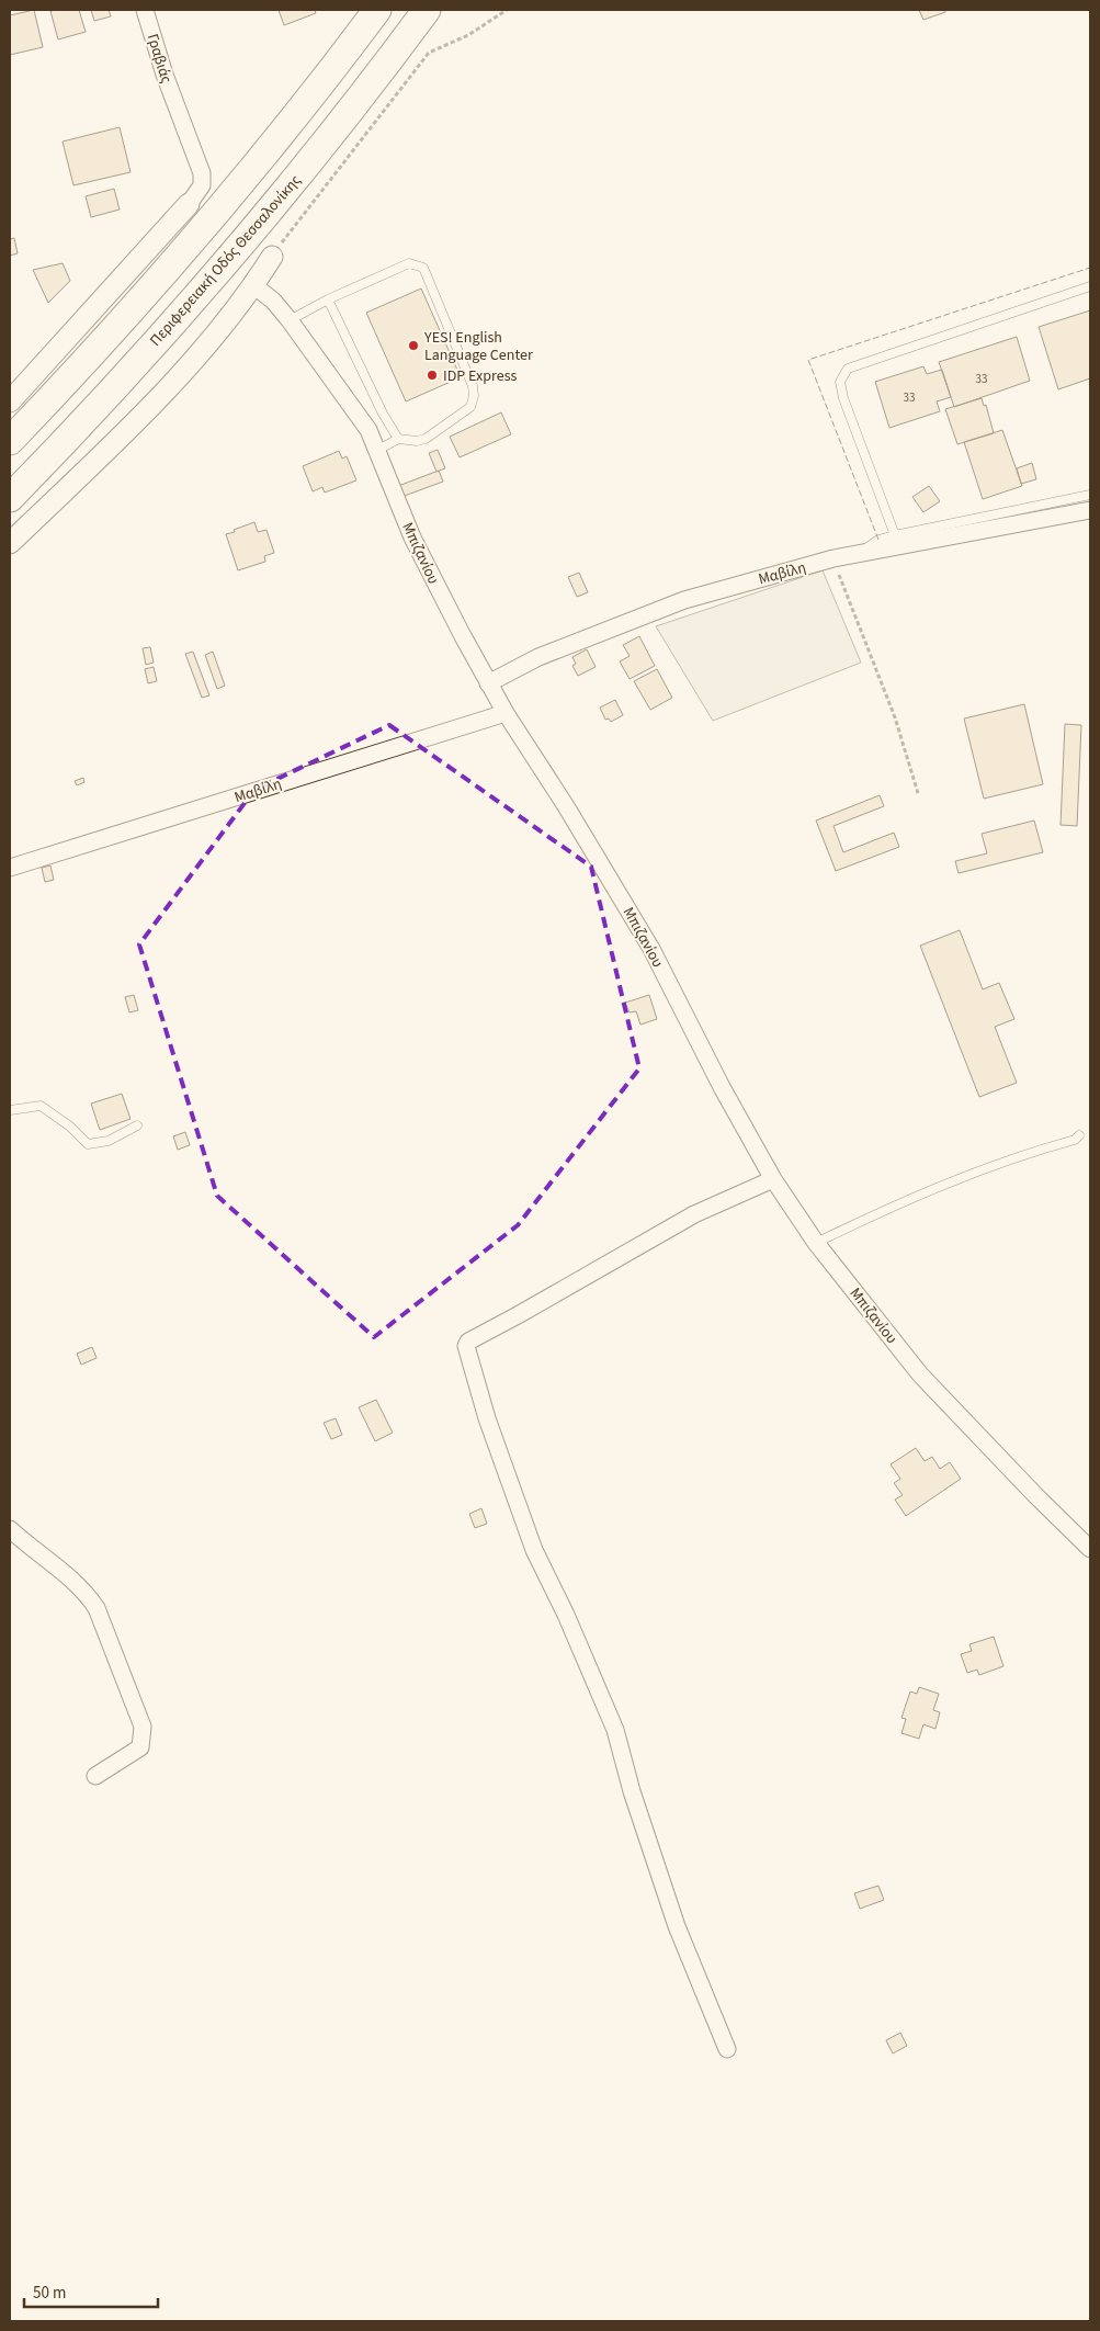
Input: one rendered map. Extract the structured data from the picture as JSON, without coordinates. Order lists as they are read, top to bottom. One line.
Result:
{"streets":{"highway":["Περιφερειακή Οδός Θεσσαλονίκης"],"street":["Γραβιάς","Μπιζανίου","Μαβίλη"]},"crossings":[["Μπιζανίου","Μαβίλη"]],"places":["YES! English Language Center","IDP Express"],"house_numbers":["33","33"],"scale_bar":"50 m"}
